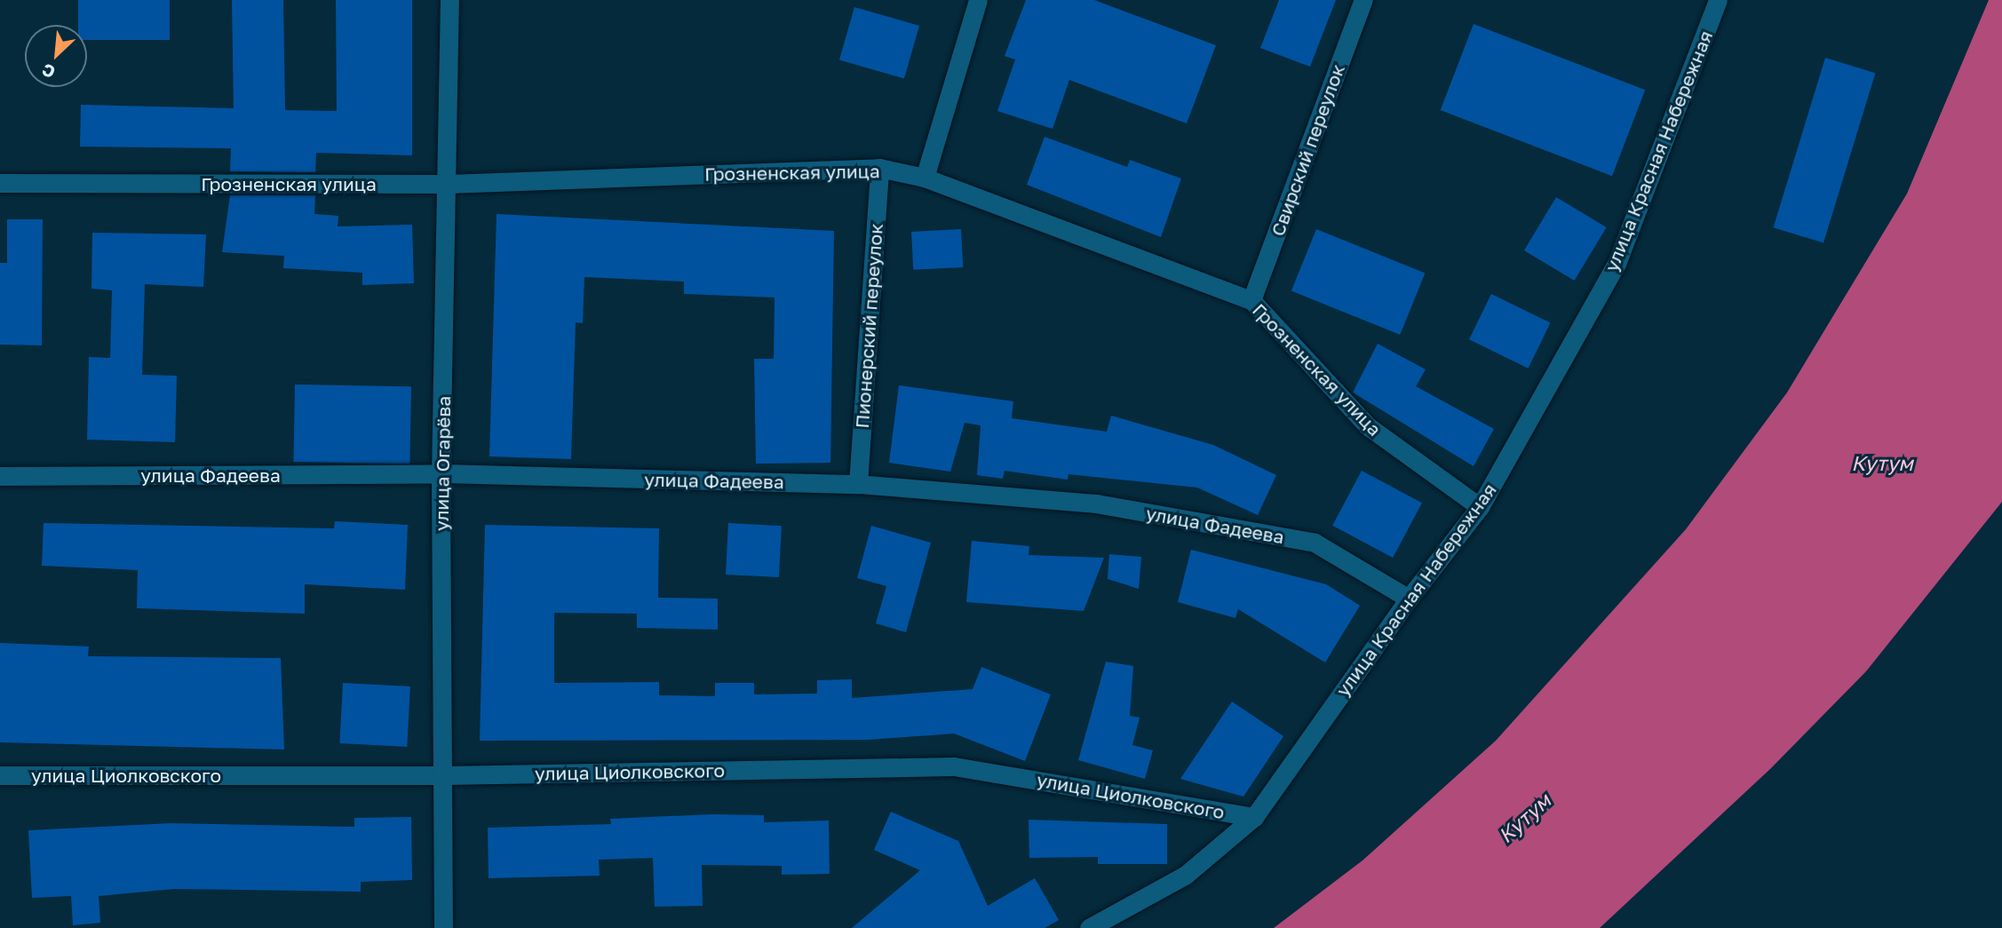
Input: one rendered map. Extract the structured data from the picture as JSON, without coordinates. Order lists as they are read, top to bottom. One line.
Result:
{"streets":{"street":["Свирский переулок","улица Красная Набережная","Грозненская улица","Пионерский переулок","улица Огарёва","улица Фадеева","улица Циолковского"]},"crossings":[["Свирский переулок","Грозненская улица"],["улица Красная Набережная","Грозненская улица"],["улица Красная Набережная","улица Фадеева"],["улица Красная Набережная","улица Циолковского"],["Грозненская улица","Пионерский переулок"],["Грозненская улица","улица Огарёва"],["Пионерский переулок","улица Фадеева"],["улица Огарёва","улица Фадеева"],["улица Огарёва","улица Циолковского"]],"water":["Кутум"],"north":"bottom left"}
